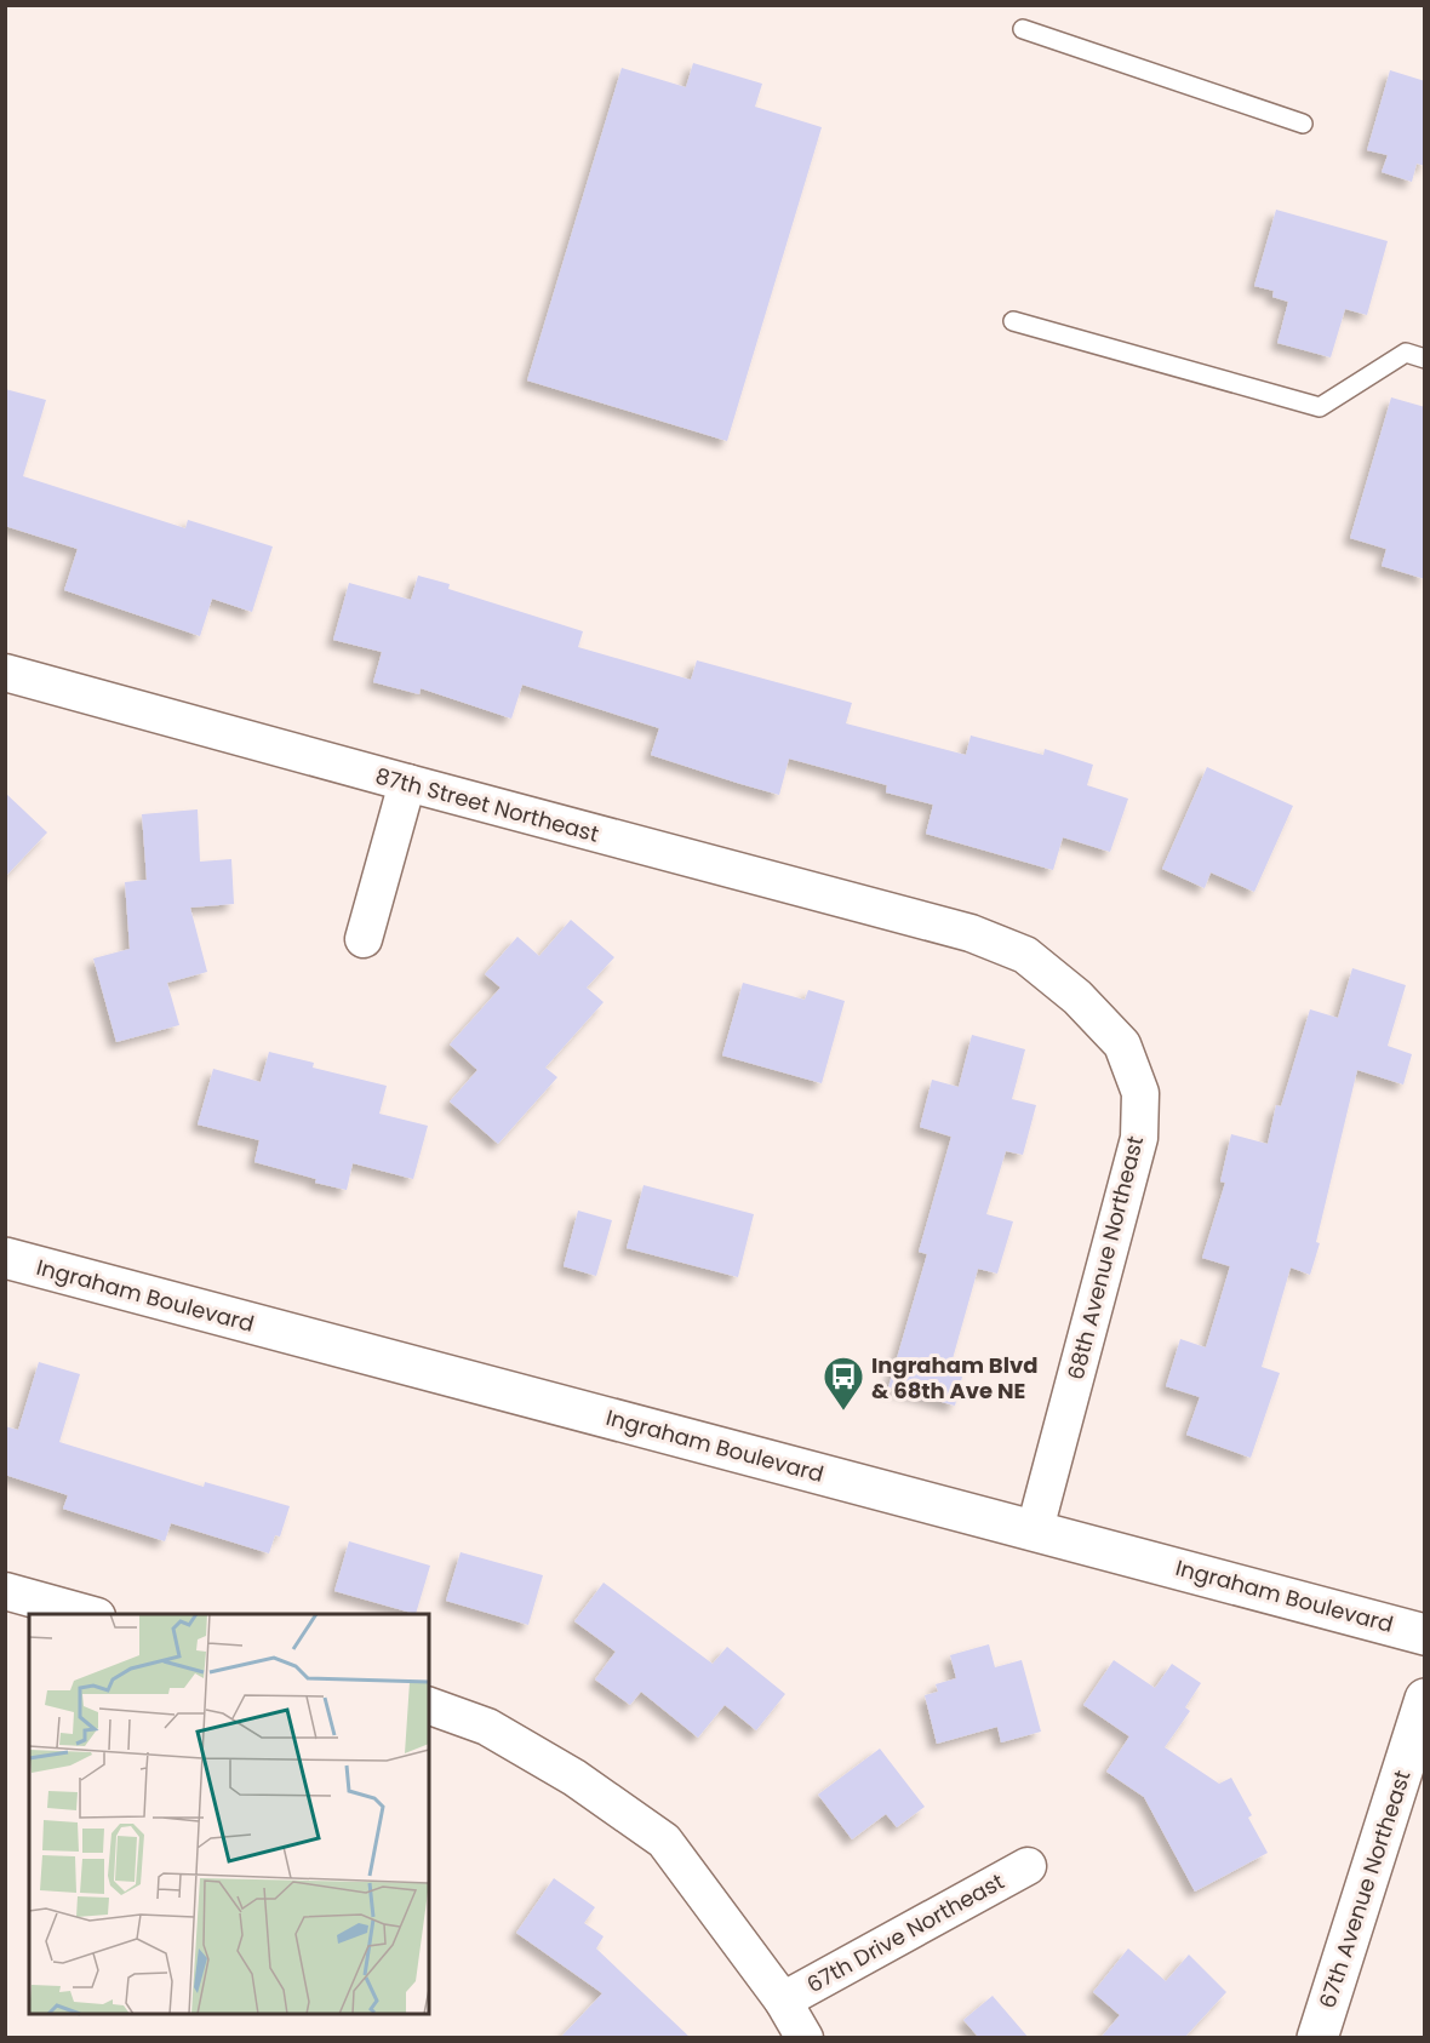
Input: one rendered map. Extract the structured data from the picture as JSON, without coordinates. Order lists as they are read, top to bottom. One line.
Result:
{"streets":{"main road":["Ingraham Boulevard","67th Avenue Northeast"],"street":["87th Street Northeast","68th Avenue Northeast","67th Drive Northeast"]},"crossings":[["87th Street Northeast","68th Avenue Northeast"],["68th Avenue Northeast","Ingraham Boulevard"]],"places":{"bus stop":["Ingraham Blvd & 68th Ave NE"]}}
